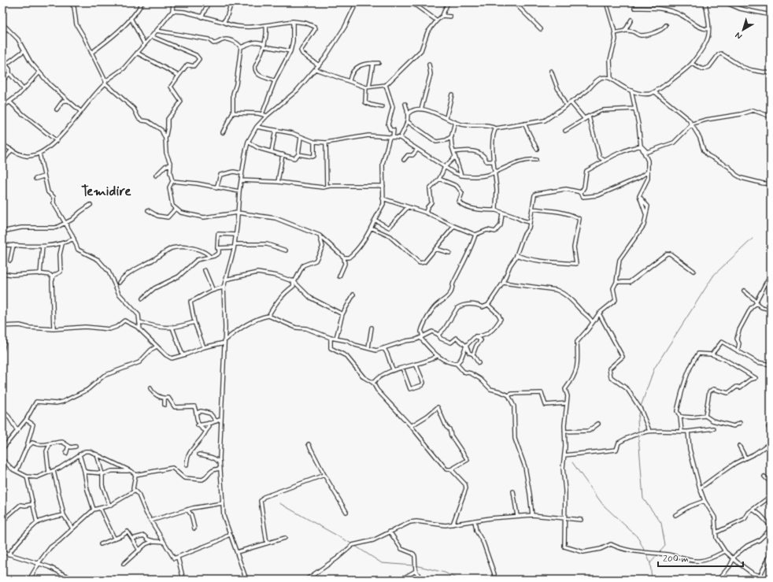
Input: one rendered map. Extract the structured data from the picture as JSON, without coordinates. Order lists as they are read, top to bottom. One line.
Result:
{"districts":["Temidire"],"scale_bar":"200 m","north":"bottom left"}
